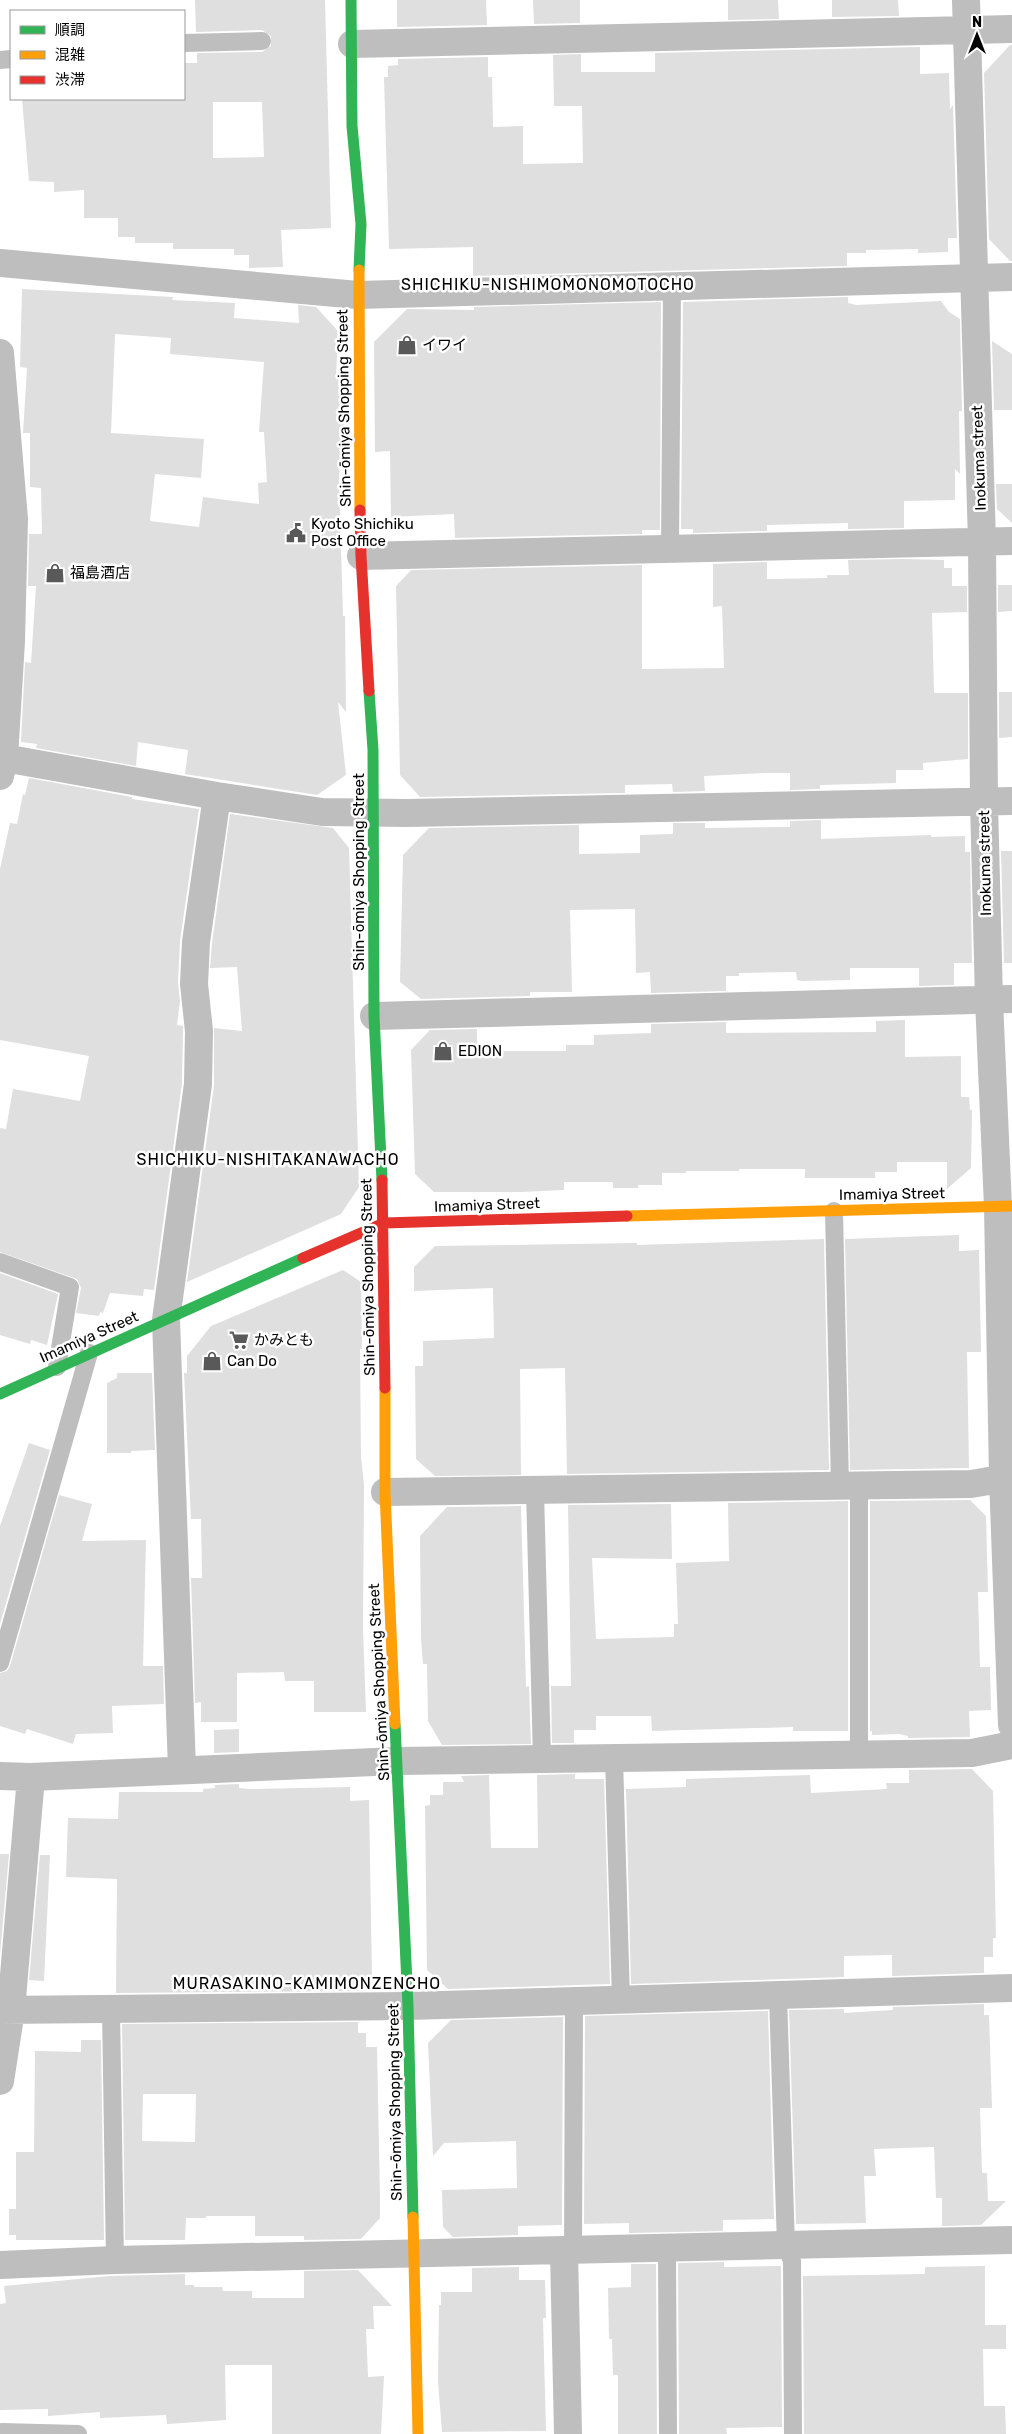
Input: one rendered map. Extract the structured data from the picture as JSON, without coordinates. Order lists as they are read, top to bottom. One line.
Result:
{"streets":{"street":["Shin-ōmiya Shopping Street","Inokuma street","Imamiya Street"]},"crossings":[["Shin-ōmiya Shopping Street","Imamiya Street"],["Inokuma street","Imamiya Street"]],"districts":["SHICHIKU-NISHIMOMONOMOTOCHO","SHICHIKU-NISHITAKANAWACHO","MURASAKINO-KAMIMONZENCHO"],"places":{"shop":["イワイ","福島酒店","EDION","Can Do"],"public building":["Kyoto Shichiku Post Office"],"supermarket":["かみとも"]},"legend":["順調","混雑","渋滞"],"north":"top"}
